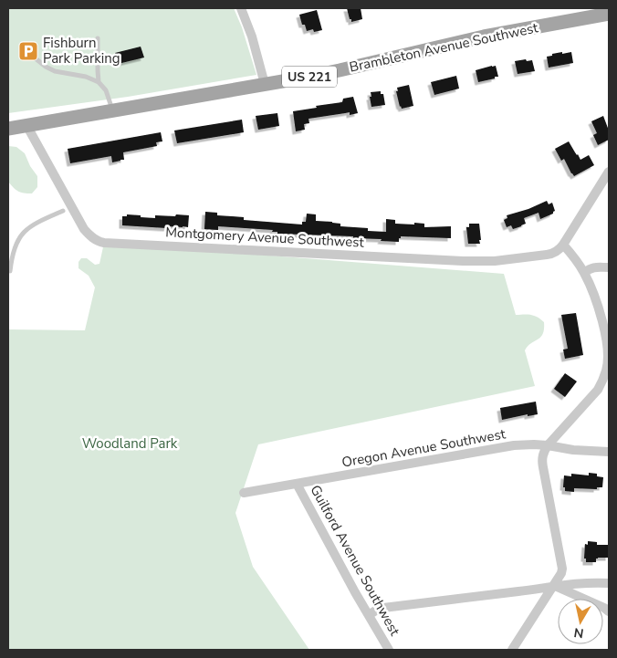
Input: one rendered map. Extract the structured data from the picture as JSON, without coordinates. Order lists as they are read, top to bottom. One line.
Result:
{"streets":{"main road":["Brambleton Avenue Southwest","US 221"],"street":["Montgomery Avenue Southwest","Oregon Avenue Southwest","Guilford Avenue Southwest"]},"crossings":[["Brambleton Avenue Southwest","Montgomery Avenue Southwest"],["Oregon Avenue Southwest","Guilford Avenue Southwest"]],"parks":["Woodland Park"],"places":{"parking":["Fishburn Park Parking"]},"north":"bottom"}
